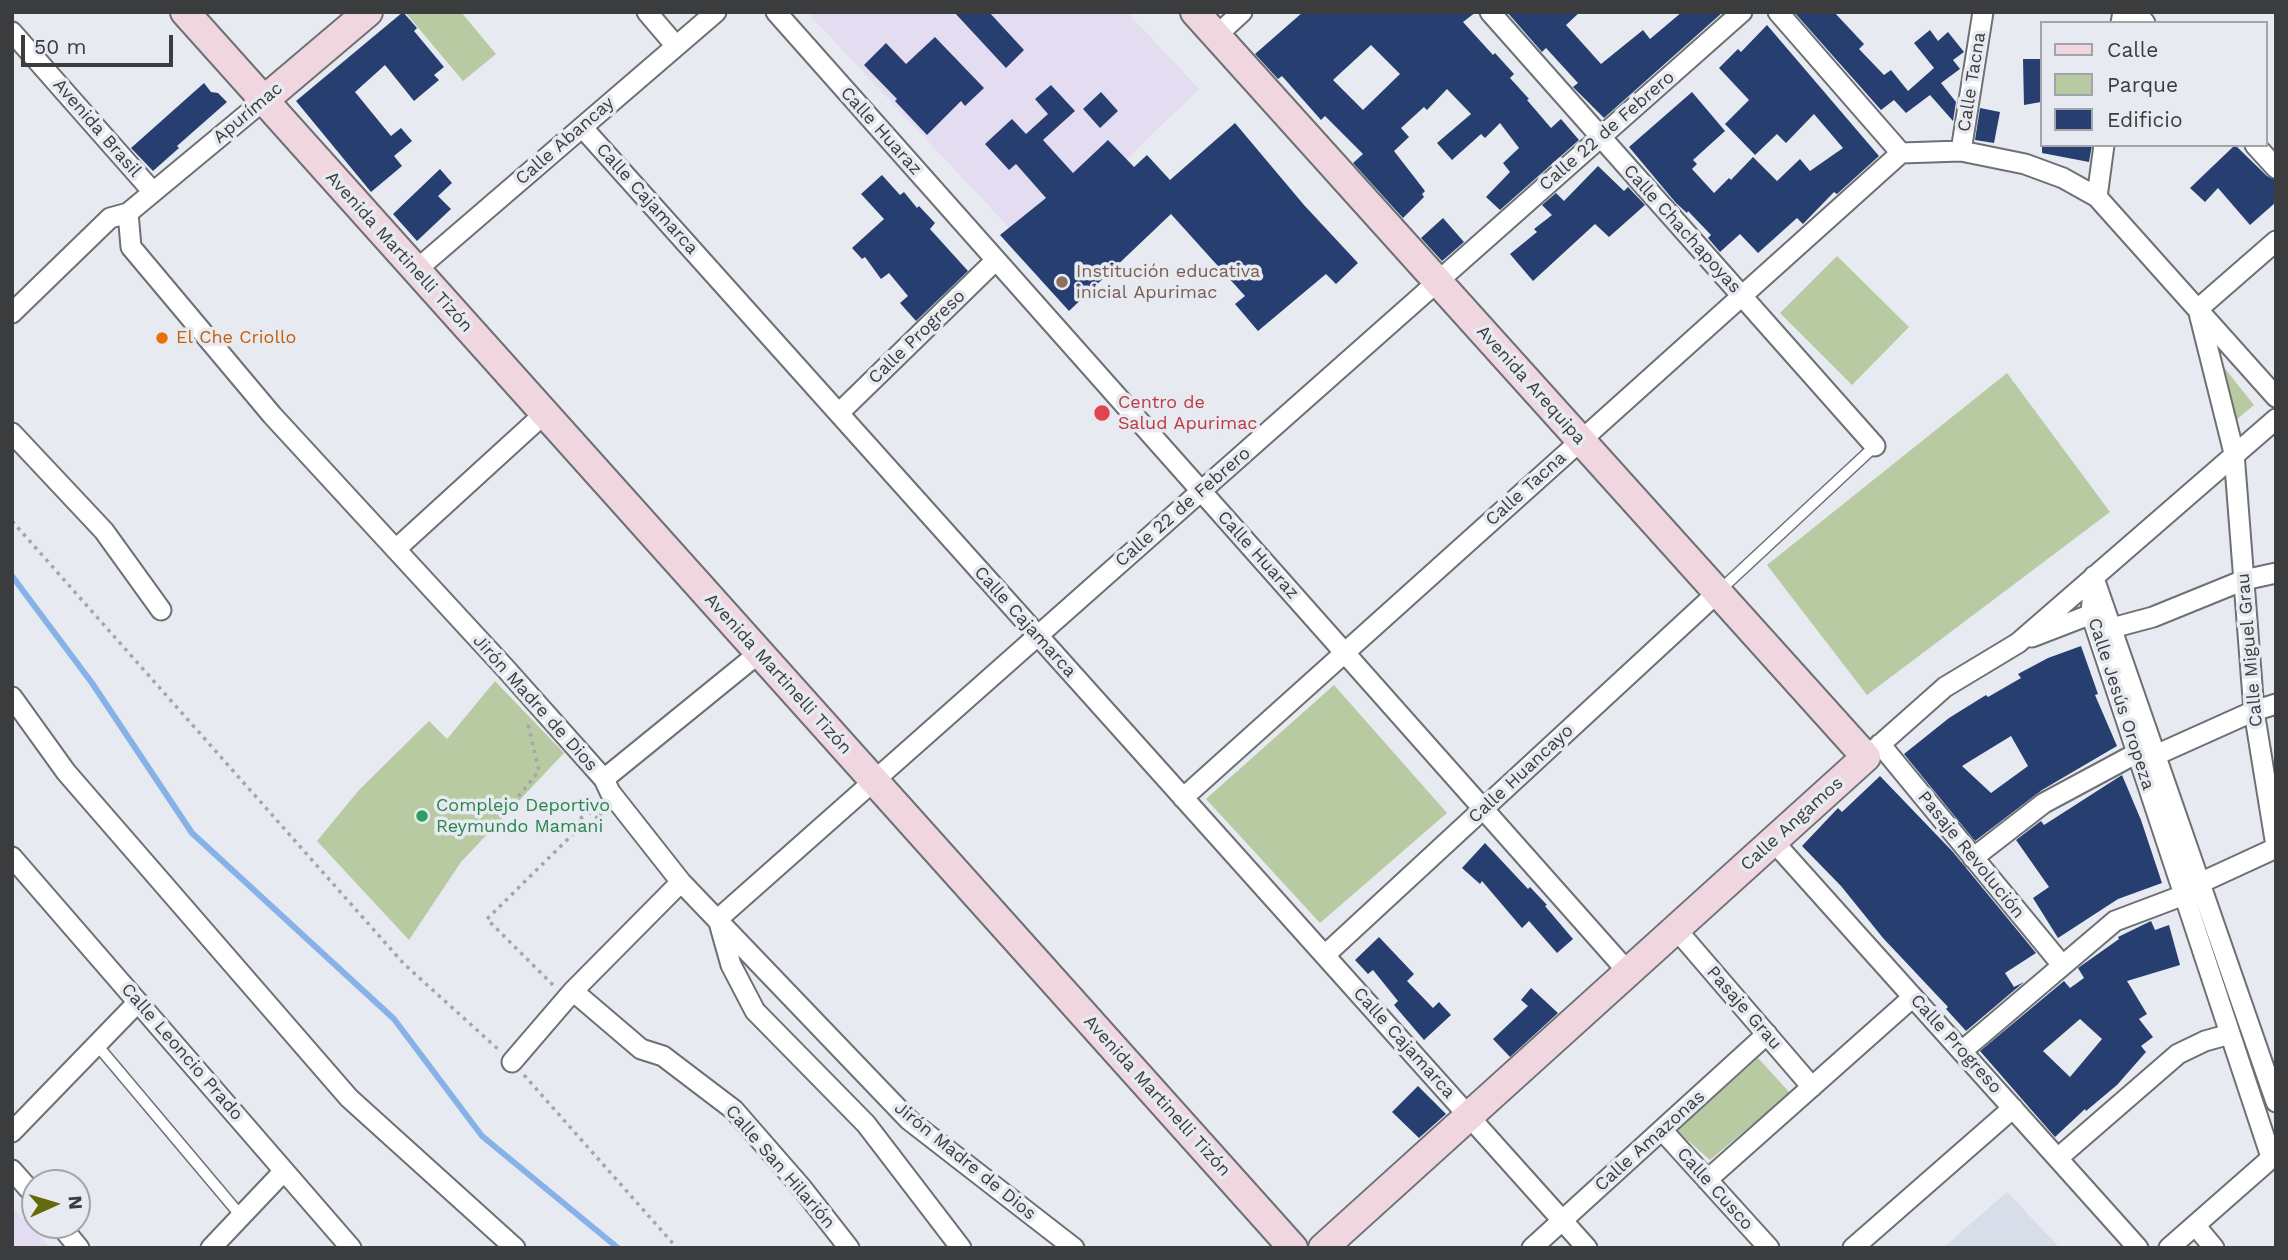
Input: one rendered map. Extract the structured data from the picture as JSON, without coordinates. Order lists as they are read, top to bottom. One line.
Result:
{"streets":{"street":["Calle Tacna","Apurímac","Avenida Brasil","Calle Huaraz","Calle 22 de Febrero","Calle Abancay","Calle Cajamarca","Calle Chachapoyas","Avenida Martinelli Tizón","Calle Progreso","Avenida Arequipa","Calle Miguel Grau","Jirón Madre de Dios","Calle Jesús Oropeza","Calle Huancayo","Calle Angamos","Pasaje Revolución","Pasaje Grau","Calle Leoncio Prado","Calle Amazonas","Calle San Hilarión","Calle Cusco"]},"crossings":[["Calle Tacna","Calle Huaraz"],["Calle Tacna","Calle Cajamarca"],["Calle Tacna","Calle Chachapoyas"],["Calle Tacna","Avenida Arequipa"],["Apurímac","Avenida Brasil"],["Apurímac","Avenida Martinelli Tizón"],["Apurímac","Jirón Madre de Dios"],["Calle Huaraz","Calle 22 de Febrero"],["Calle Huaraz","Calle Progreso"],["Calle Huaraz","Calle Huancayo"],["Calle Huaraz","Calle Angamos"],["Calle 22 de Febrero","Calle Cajamarca"],["Calle 22 de Febrero","Calle Chachapoyas"],["Calle 22 de Febrero","Avenida Martinelli Tizón"],["Calle 22 de Febrero","Avenida Arequipa"],["Calle 22 de Febrero","Jirón Madre de Dios"],["Calle Abancay","Calle Cajamarca"],["Calle Abancay","Avenida Martinelli Tizón"],["Calle Cajamarca","Calle Progreso"],["Calle Cajamarca","Calle Huancayo"],["Calle Cajamarca","Calle Angamos"],["Calle Cajamarca","Calle Amazonas"],["Calle Progreso","Calle Angamos"],["Avenida Arequipa","Calle Huancayo"],["Avenida Arequipa","Calle Angamos"],["Avenida Arequipa","Pasaje Revolución"],["Calle Miguel Grau","Calle Angamos"],["Calle Jesús Oropeza","Calle Angamos"],["Calle Angamos","Pasaje Revolución"],["Calle Angamos","Pasaje Grau"],["Pasaje Grau","Calle Amazonas"],["Calle Amazonas","Calle Cusco"]],"places":["Institución educativa inicial Apurimac","El Che Criollo","Centro de Salud Apurimac","Complejo Deportivo Reymundo Mamani"],"legend":["Calle","Parque","Edificio"],"scale_bar":"50 m","north":"right"}
